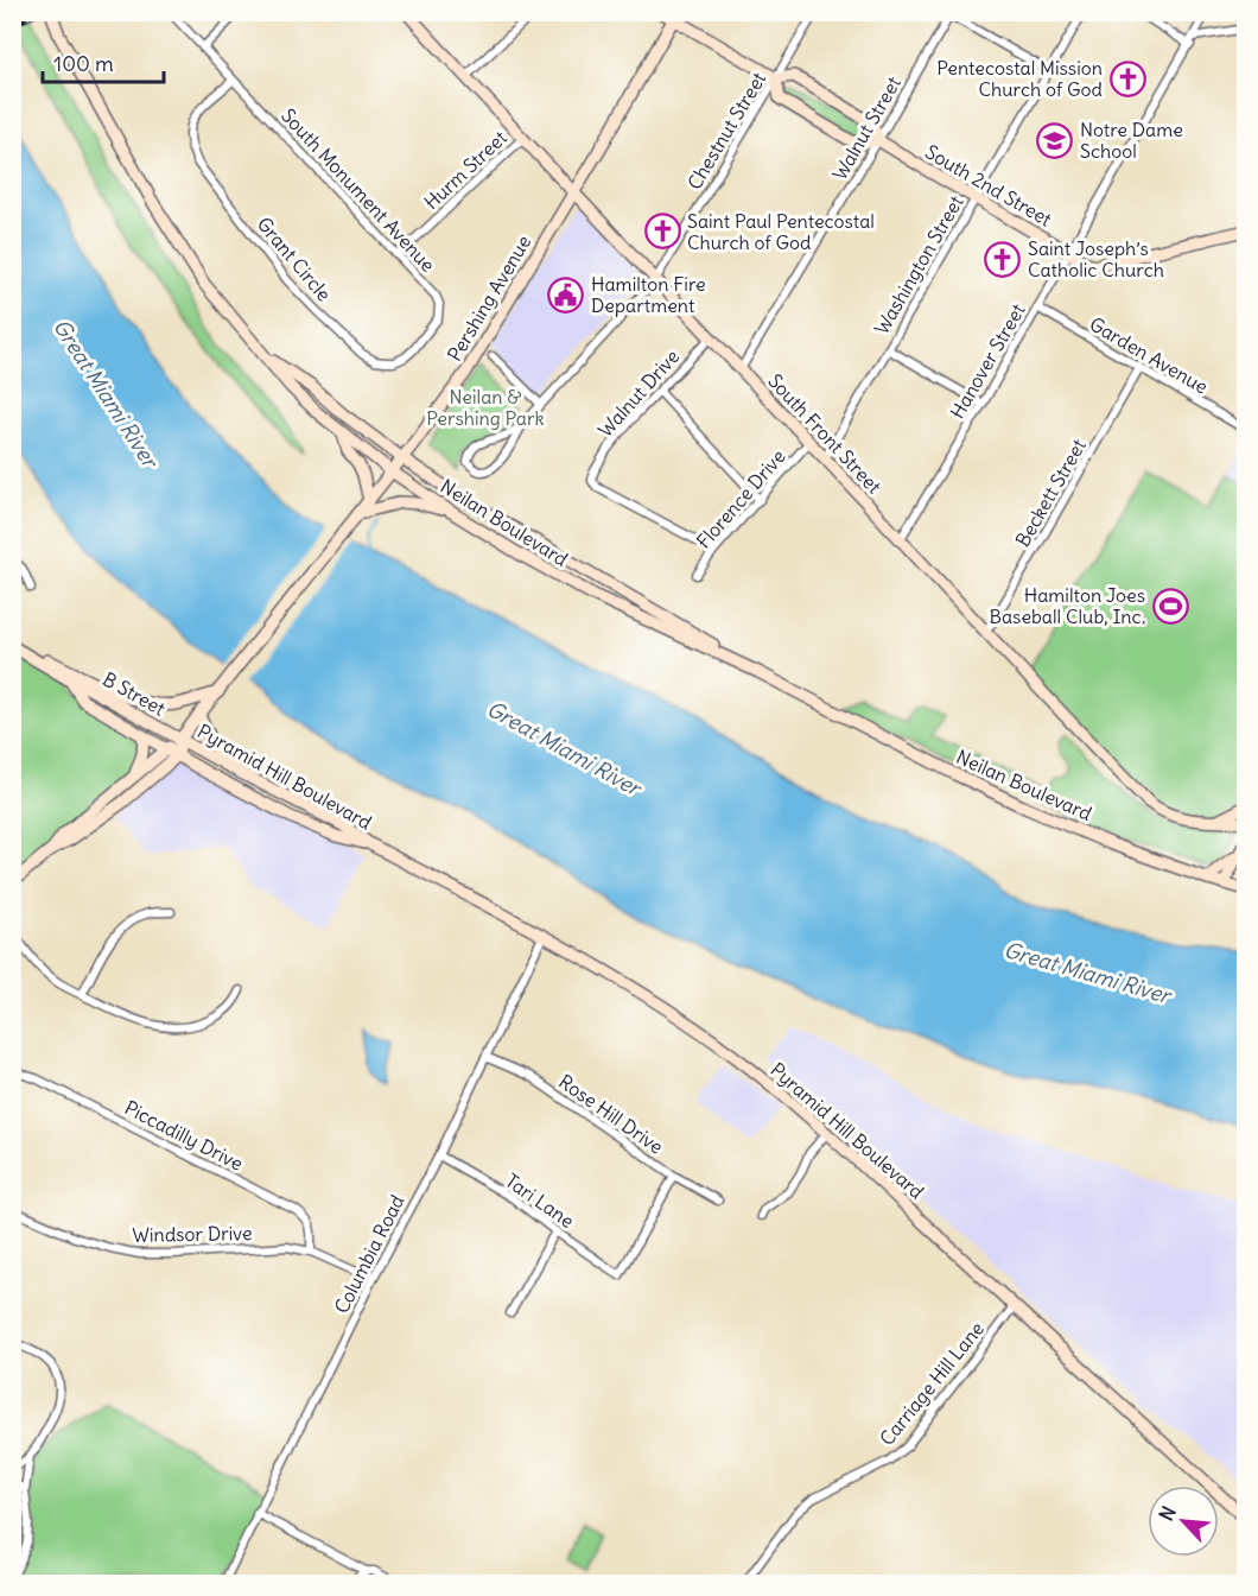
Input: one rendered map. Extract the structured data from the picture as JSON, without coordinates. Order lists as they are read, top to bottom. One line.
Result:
{"streets":{"street":["Walnut Street","Chestnut Street","Hurm Street","South 2nd Street","South Monument Avenue","Grant Circle","Washington Street","Pershing Avenue","Garden Avenue","Hanover Street","Walnut Drive","South Front Street","Beckett Street","Florence Drive","Neilan Boulevard","B Street","Pyramid Hill Boulevard","Rose Hill Drive","Piccadilly Drive","Tari Lane","Windsor Drive","Columbia Road","Carriage Hill Lane"]},"crossings":[["Walnut Street","South 2nd Street"],["Walnut Street","South Front Street"],["Chestnut Street","South 2nd Street"],["Chestnut Street","South Front Street"],["Hurm Street","South Monument Avenue"],["Hurm Street","South Front Street"],["South 2nd Street","Washington Street"],["South 2nd Street","Pershing Avenue"],["South 2nd Street","Hanover Street"],["South Monument Avenue","Grant Circle"],["Washington Street","South Front Street"],["Pershing Avenue","South Front Street"],["Pershing Avenue","Neilan Boulevard"],["Pershing Avenue","B Street"],["Pershing Avenue","Pyramid Hill Boulevard"],["Garden Avenue","Hanover Street"],["Garden Avenue","Beckett Street"],["Hanover Street","South Front Street"],["Walnut Drive","South Front Street"],["Walnut Drive","Florence Drive"],["South Front Street","Beckett Street"],["South Front Street","Florence Drive"],["B Street","Pyramid Hill Boulevard"],["Pyramid Hill Boulevard","Columbia Road"],["Pyramid Hill Boulevard","Carriage Hill Lane"],["Rose Hill Drive","Tari Lane"],["Rose Hill Drive","Columbia Road"],["Piccadilly Drive","Windsor Drive"],["Tari Lane","Columbia Road"],["Windsor Drive","Columbia Road"]],"water":["Great Miami River"],"parks":["Neilan & Pershing Park"],"places":{"church":["Pentecostal Mission Church of God","Saint Paul Pentecostal Church of God","Saint Joseph’s Catholic Church"],"school or university":["Notre Dame School"],"public building":["Hamilton Fire Department"],"sports":["Hamilton Joes Baseball Club, Inc."]},"scale_bar":"100 m","north":"top left"}
